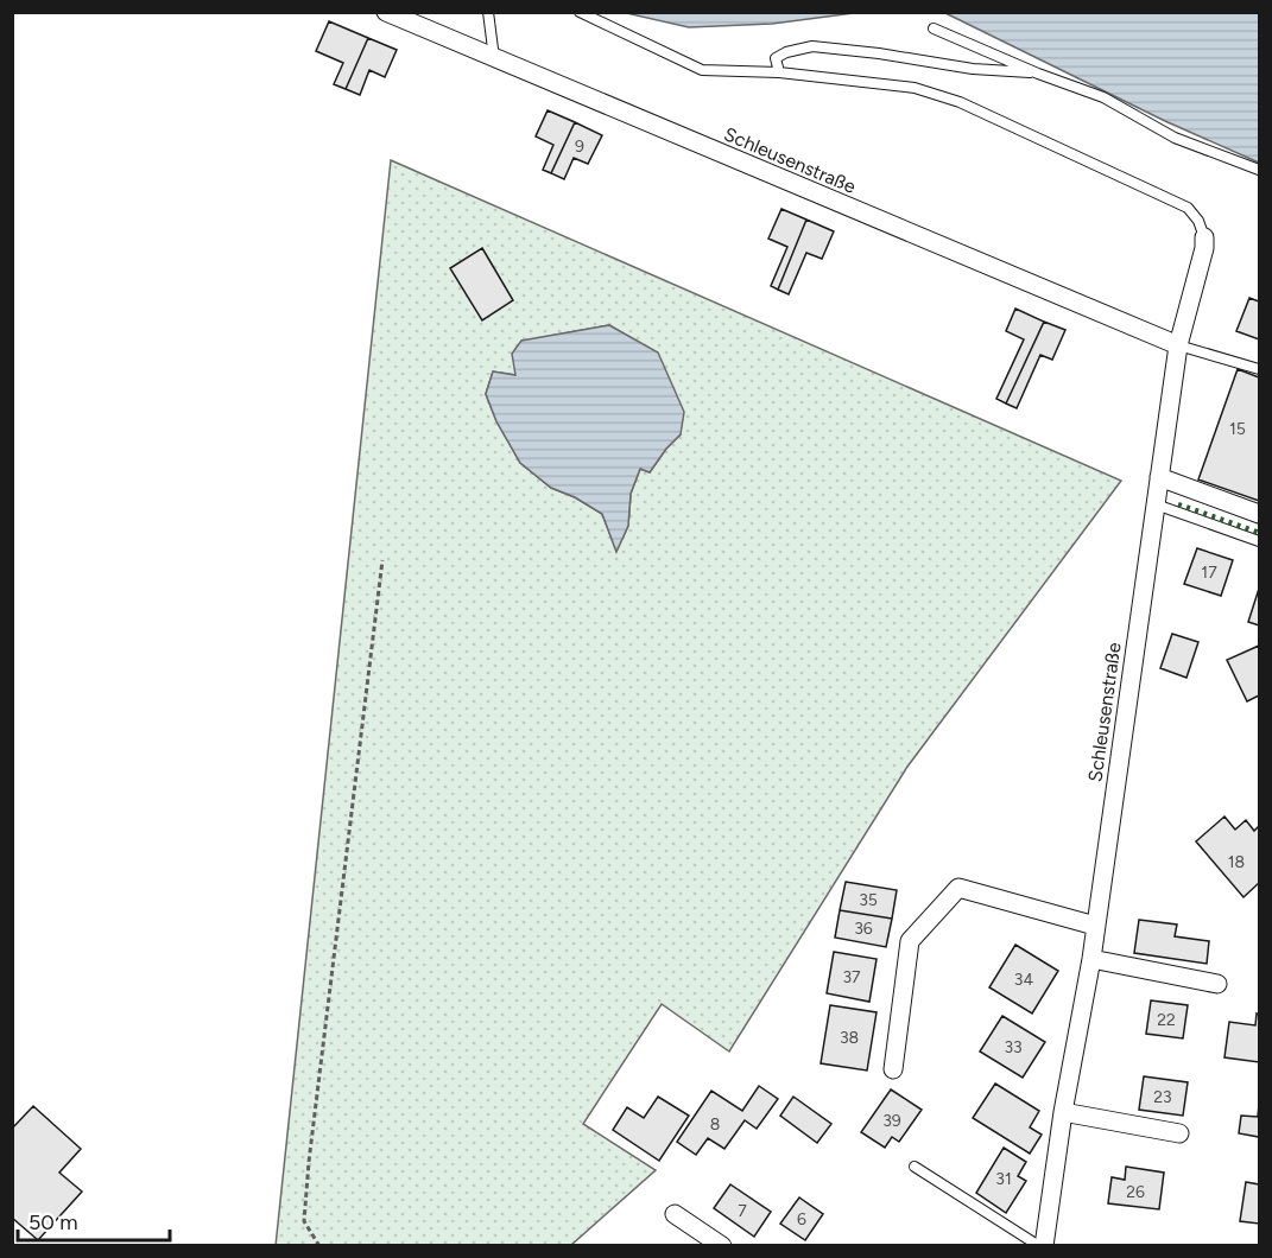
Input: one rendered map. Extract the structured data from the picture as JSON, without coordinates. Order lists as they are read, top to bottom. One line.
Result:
{"streets":{"street":["Schleusenstraße"]},"house_numbers":["9","15","17","18","35","36","37","34","22","38","33","23","39","8","31","26","7","6"],"scale_bar":"50 m"}
